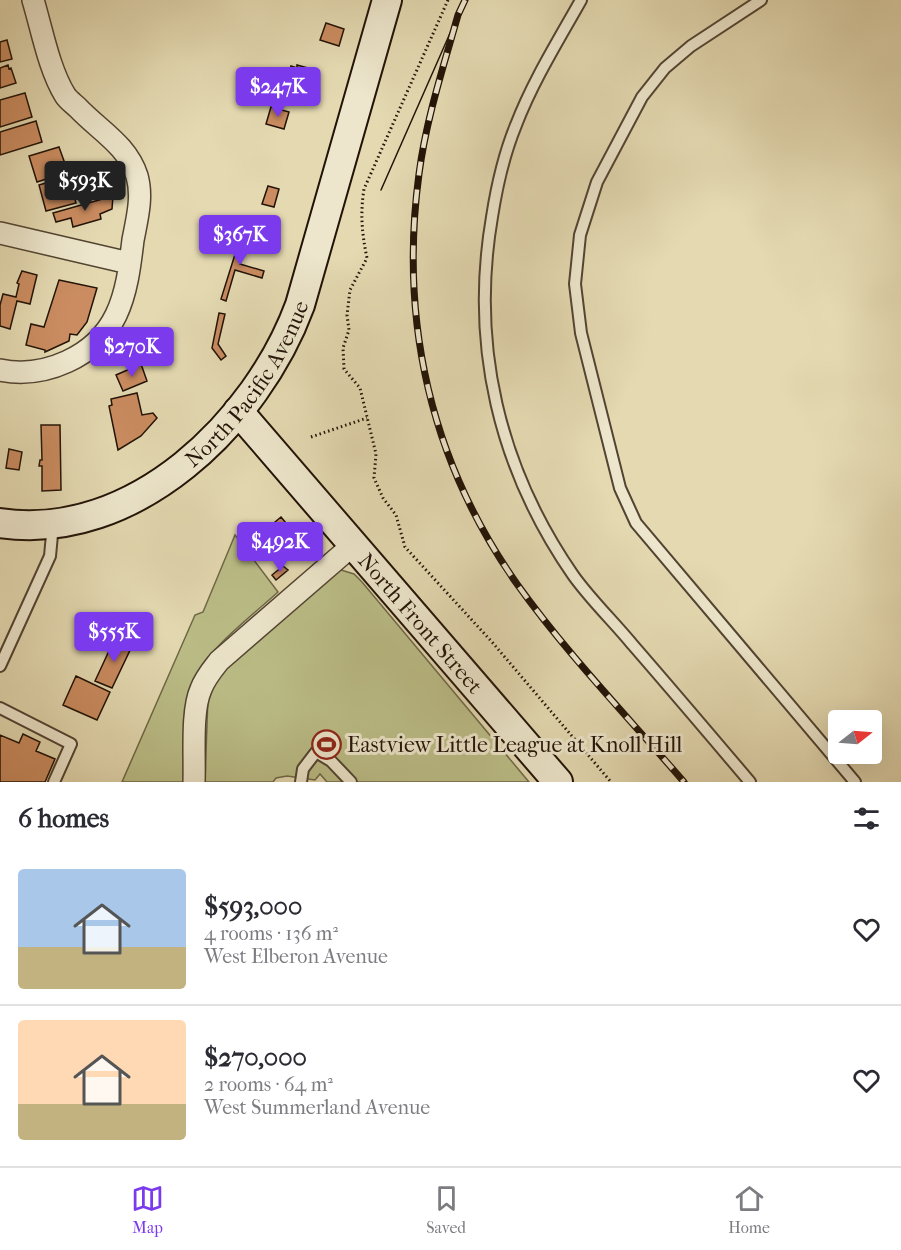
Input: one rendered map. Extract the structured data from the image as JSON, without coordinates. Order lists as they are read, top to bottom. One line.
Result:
{"streets":{"main road":["North Pacific Avenue","North Front Street"]},"crossings":[["North Pacific Avenue","North Front Street"]],"places":{"sports":["Eastview Little League at Knoll Hill"]},"north":"right","page":{"price":["$247K","$593K","$367K","$270K","$492K","$555K"],"heading":"6 homes","list":[{"name":"$593,000","note":"4 rooms · 136 m² · West Elberon Avenue"},{"name":"$270,000","note":"2 rooms · 64 m² · West Summerland Avenue"}],"tabs":["Map","Saved","Home"]}}
